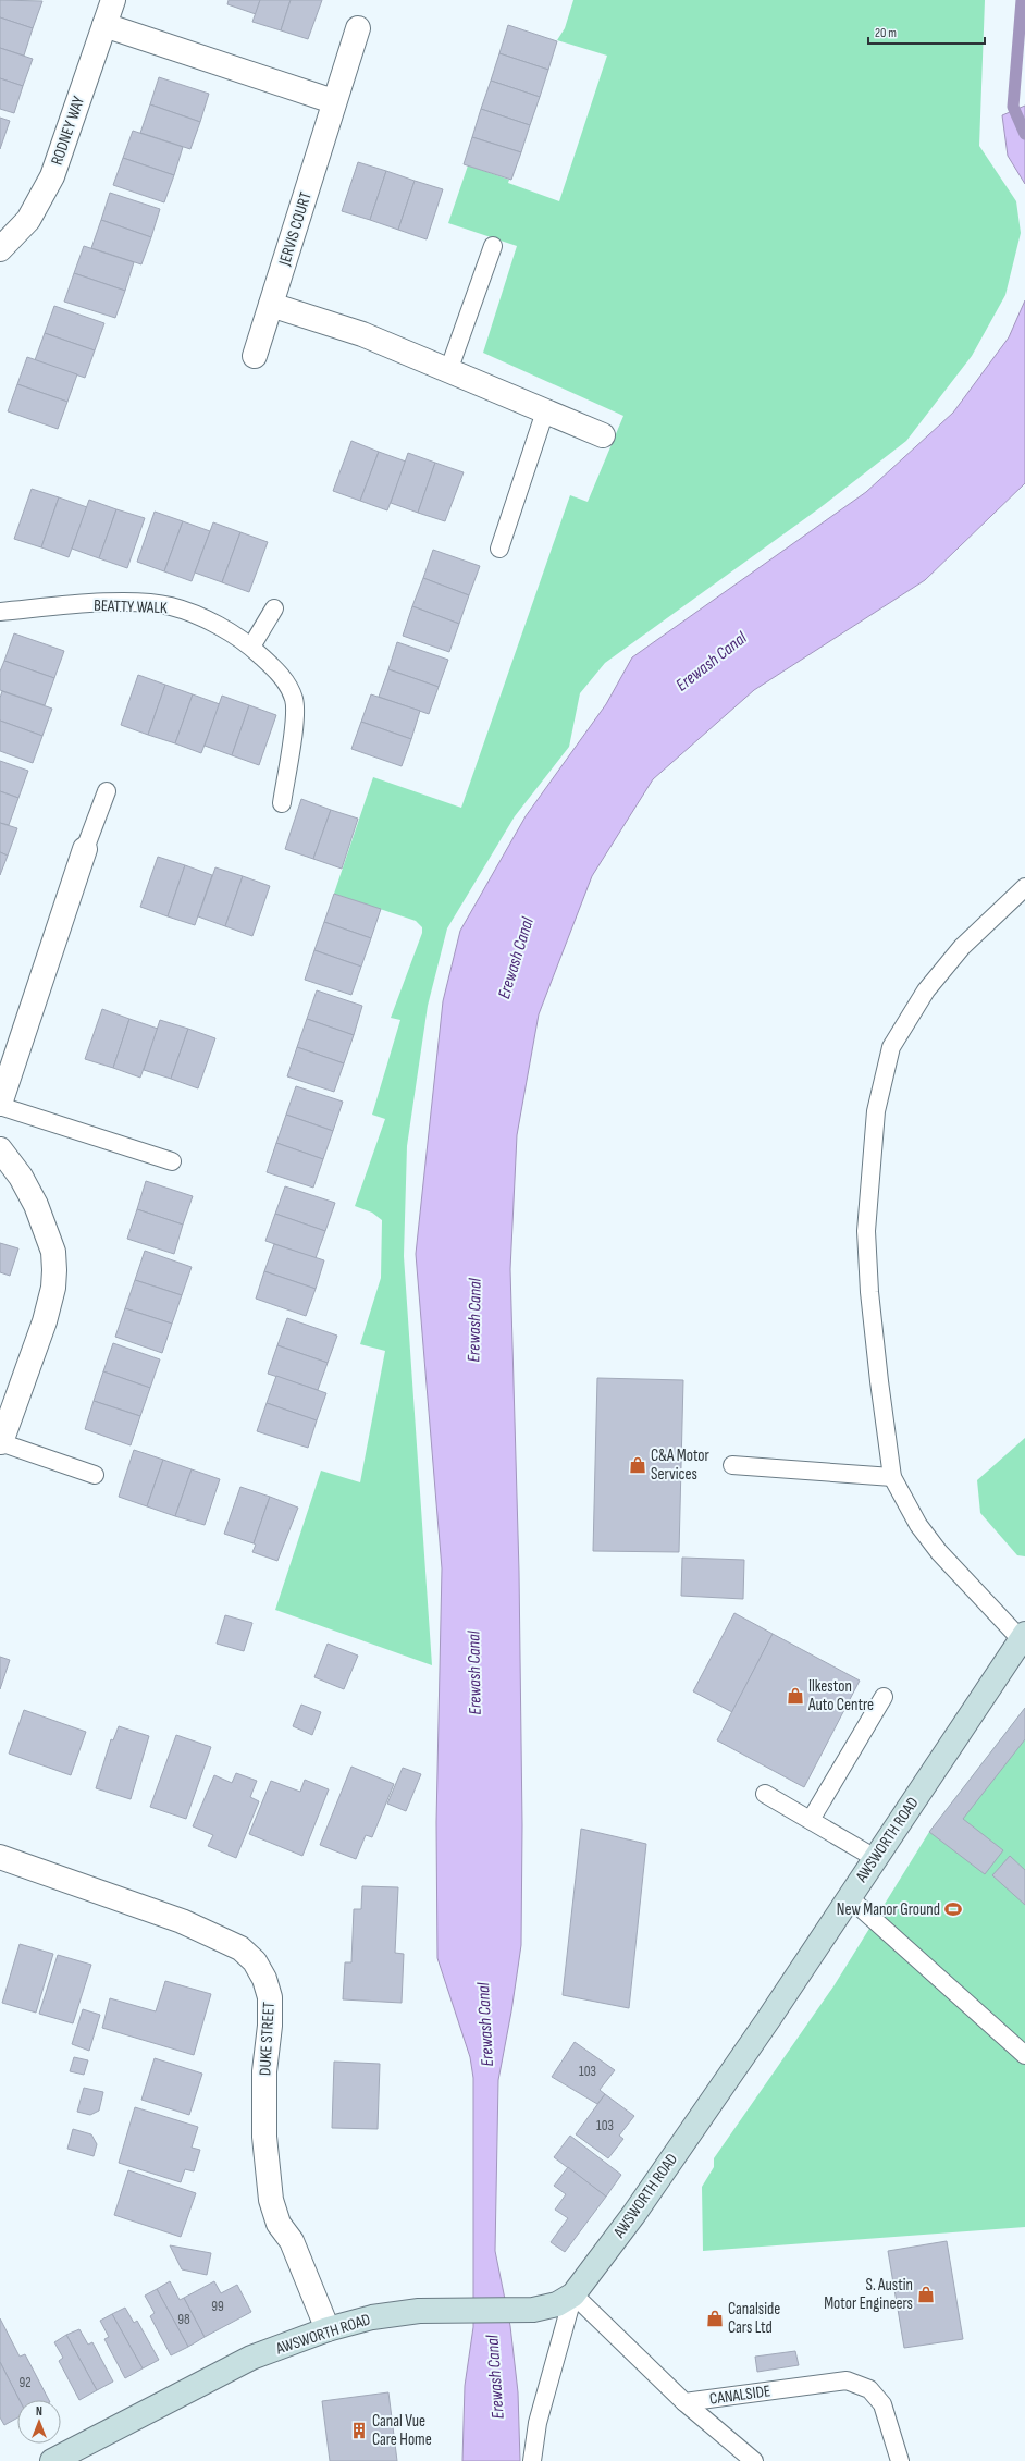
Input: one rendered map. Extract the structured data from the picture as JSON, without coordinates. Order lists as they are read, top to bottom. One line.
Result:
{"streets":{"street":["RODNEY WAY","JERVIS COURT","AWSWORTH ROAD","DUKE STREET"],"lane":["BEATTY WALK","CANALSIDE"]},"crossings":[["AWSWORTH ROAD","DUKE STREET"]],"water":["Erewash Canal"],"places":{"shop":["C&A Motor Services","Ilkeston Auto Centre","S. Austin Motor Engineers","Canalside Cars Ltd"],"sports":["New Manor Ground"],"building":["Canal Vue Care Home"]},"house_numbers":["103","103","99","98","92"],"scale_bar":"20 m","north":"top"}
